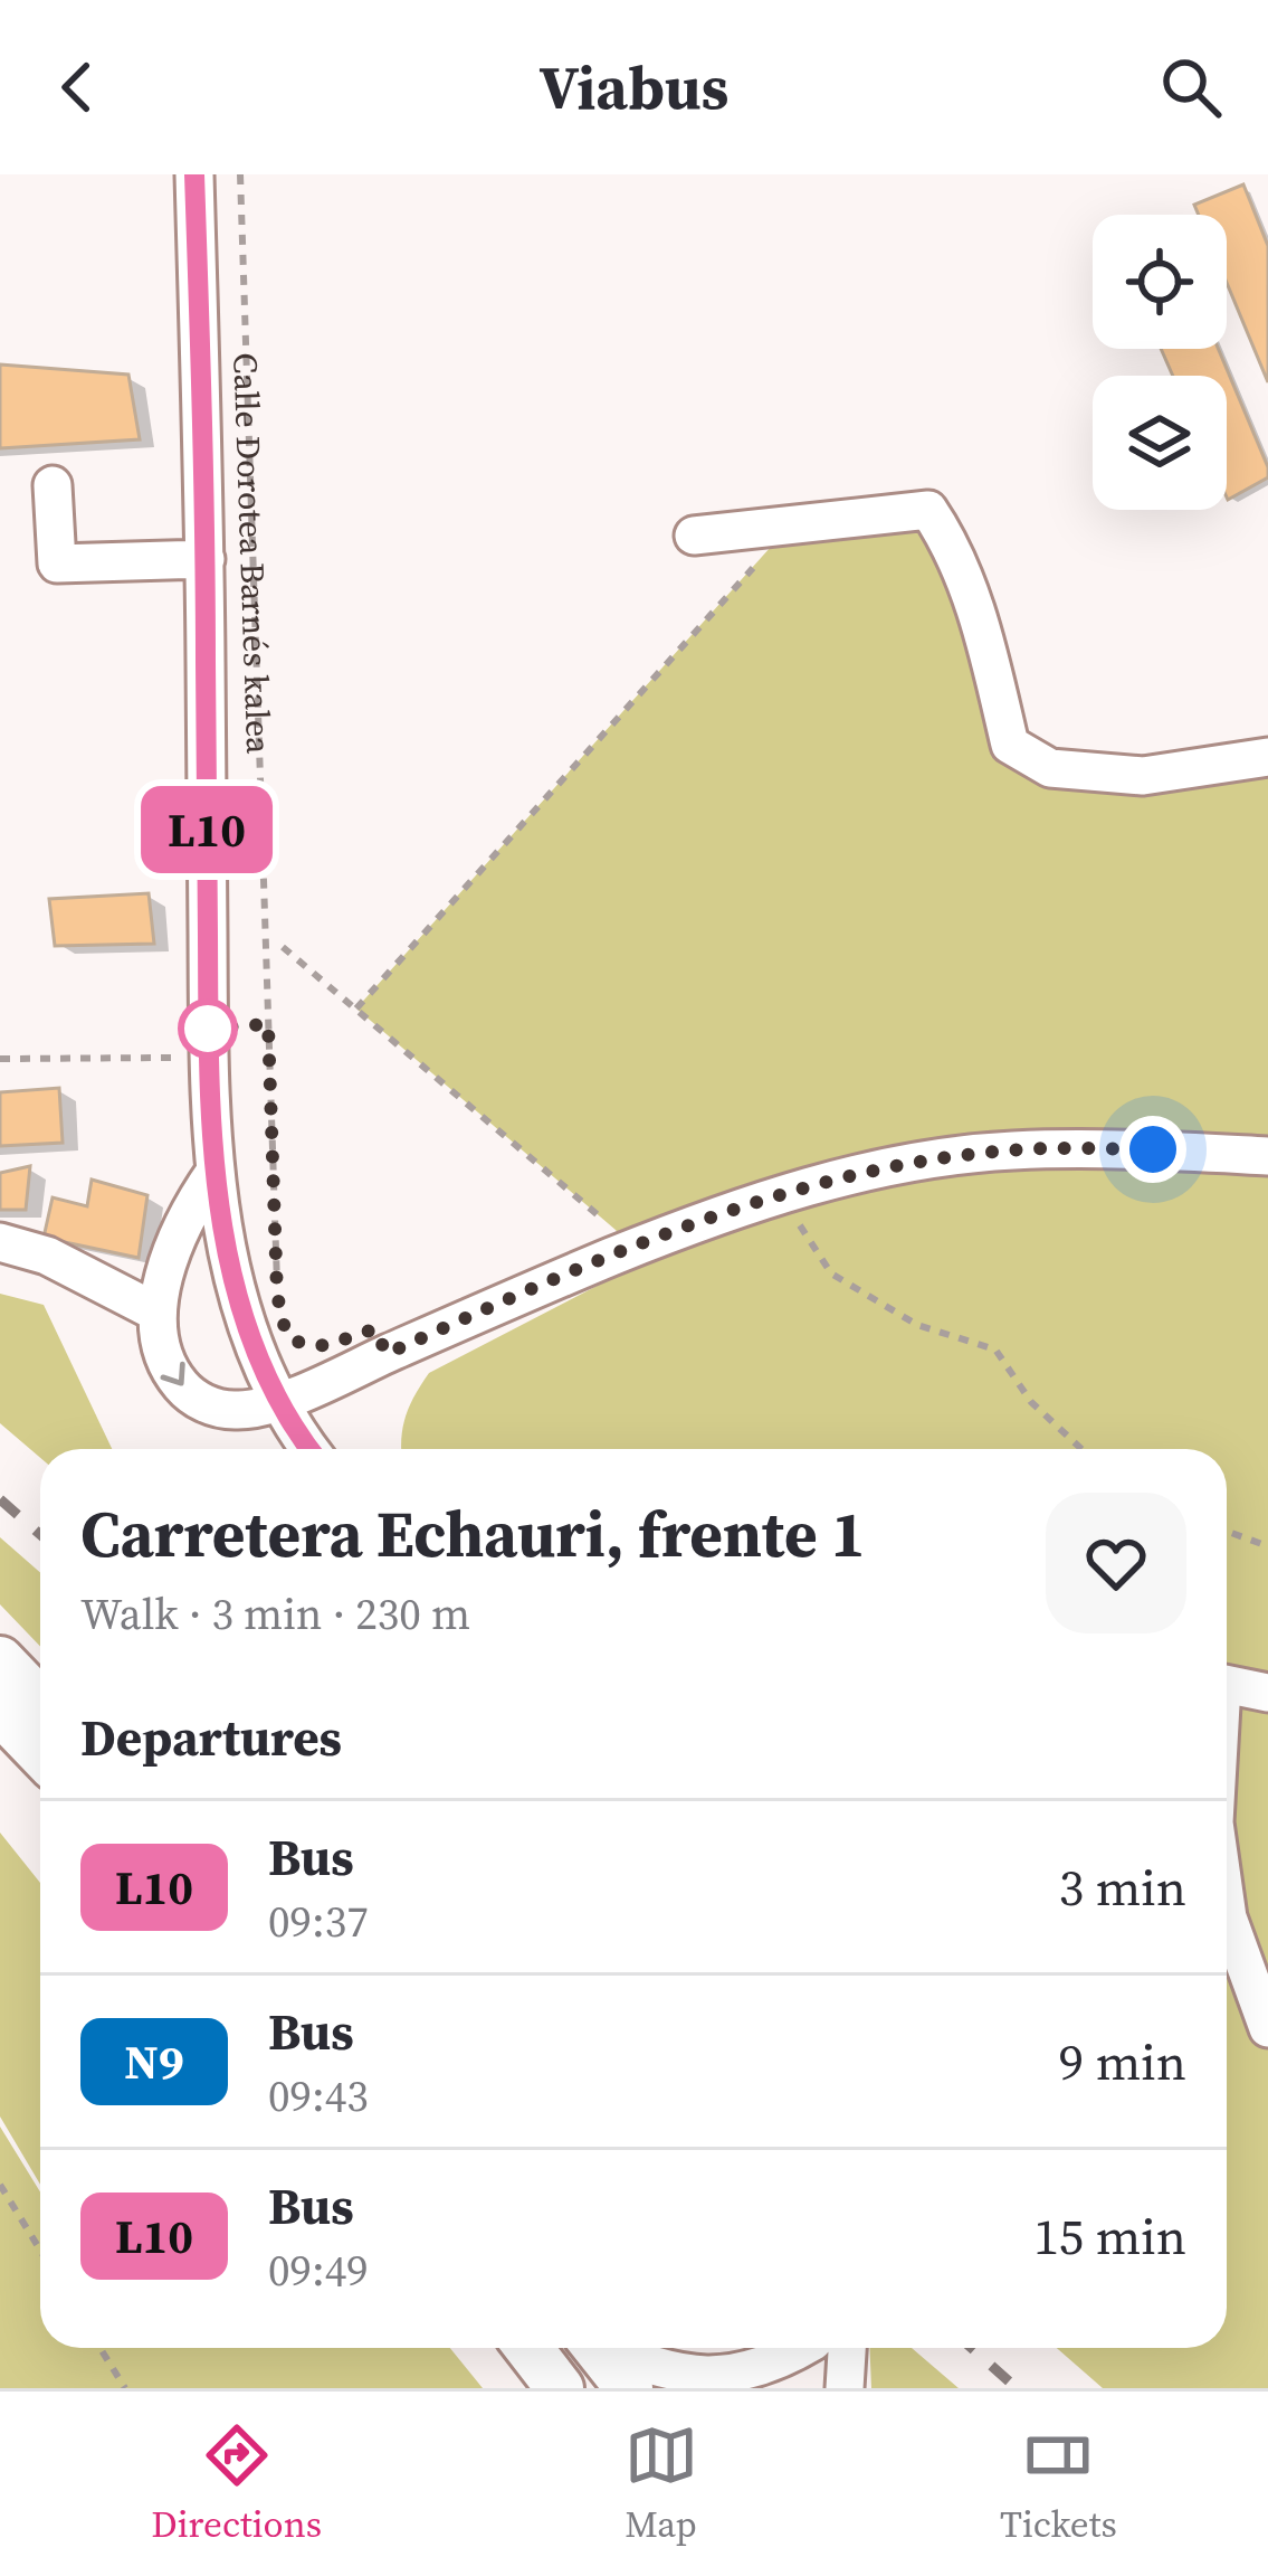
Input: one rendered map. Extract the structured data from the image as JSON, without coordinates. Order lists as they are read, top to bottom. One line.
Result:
{"streets":{"street":["Calle Dorotea Barnés kalea"]},"lines":["bus line L10"],"page":{"header":"Viabus","on_map":"L10","heading":[["Carretera Echauri, frente 1","Walk · 3 min · 230 m"],"Departures"],"list":[{"mark":"L10","name":"Bus","note":"09:37","value":"3 min"},{"mark":"N9","name":"Bus","note":"09:43","value":"9 min"},{"mark":"L10","name":"Bus","note":"09:49","value":"15 min"}],"tabs":["Directions","Map","Tickets"]}}
